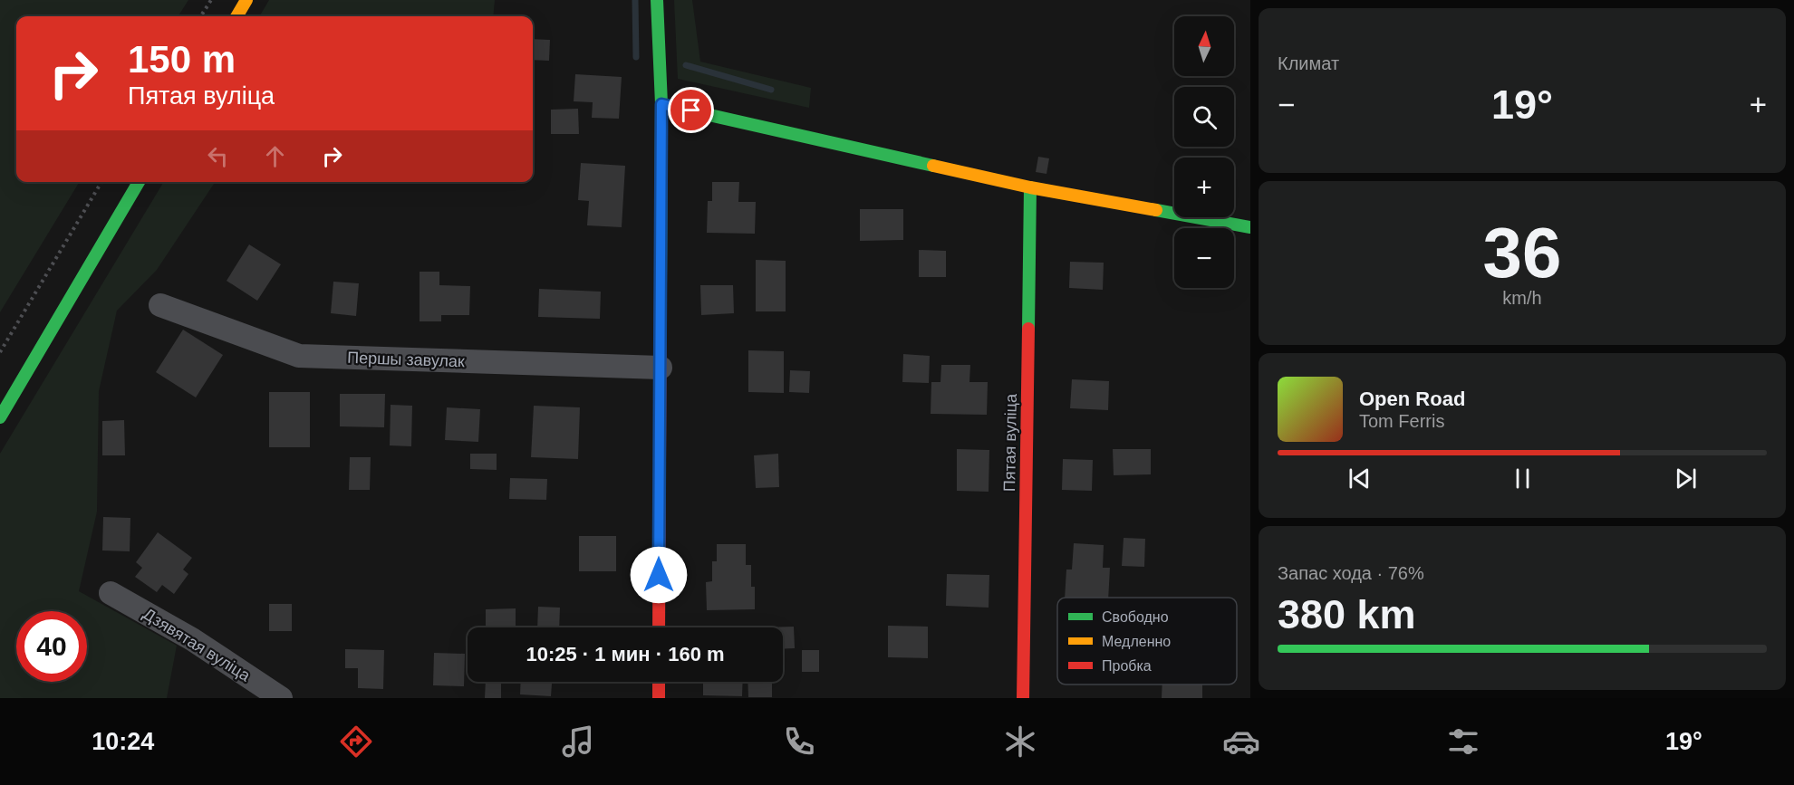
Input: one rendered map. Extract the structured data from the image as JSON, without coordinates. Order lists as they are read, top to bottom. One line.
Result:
{"streets":{"street":["Першы завулак","Пятая вуліца","Дзявятая вуліца"]},"legend":["Свободно","Медленно","Пробка"],"north":"top","page":{"tile":["Климат",["36","km/h"],["Запас хода · 76%","380 km"]],"map_buttons":["+","−"],"turn":["150 m","Пятая вуліца"],"heat":["−","19°","+"],"song":["Open Road","Tom Ferris"],"limit":"40","trip":"10:25 · 1 мин · 160 m","tabs":["10:24","19°"]}}
